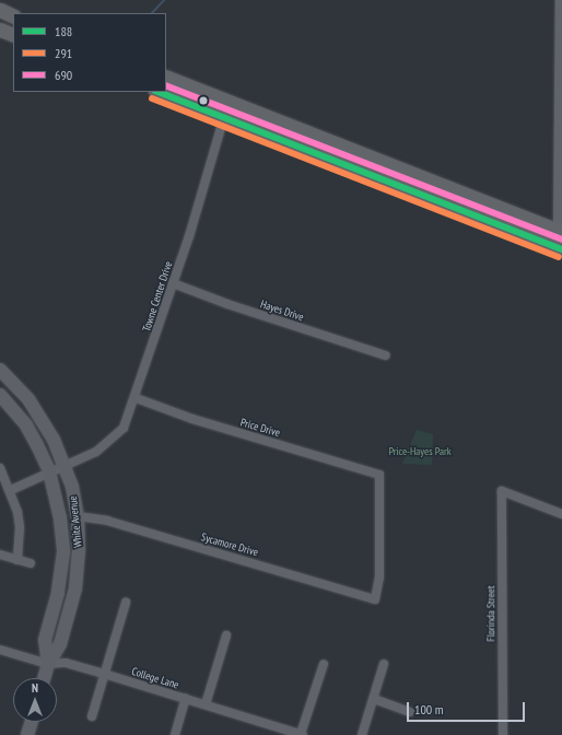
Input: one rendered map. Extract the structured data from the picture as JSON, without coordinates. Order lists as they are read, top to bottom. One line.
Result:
{"streets":{"main road":["White Avenue"],"street":["Towne Center Drive","Hayes Drive","Price Drive","Sycamore Drive","Florinda Street","College Lane"]},"crossings":[["Towne Center Drive","Hayes Drive"],["Towne Center Drive","Price Drive"],["Towne Center Drive","White Avenue"],["Price Drive","Sycamore Drive"],["White Avenue","Sycamore Drive"],["White Avenue","College Lane"]],"parks":["Price-Hayes Park"],"lines":["transit line 690","transit line 188","transit line 291"],"legend":["188","291","690"],"scale_bar":"100 m","north":"top"}
